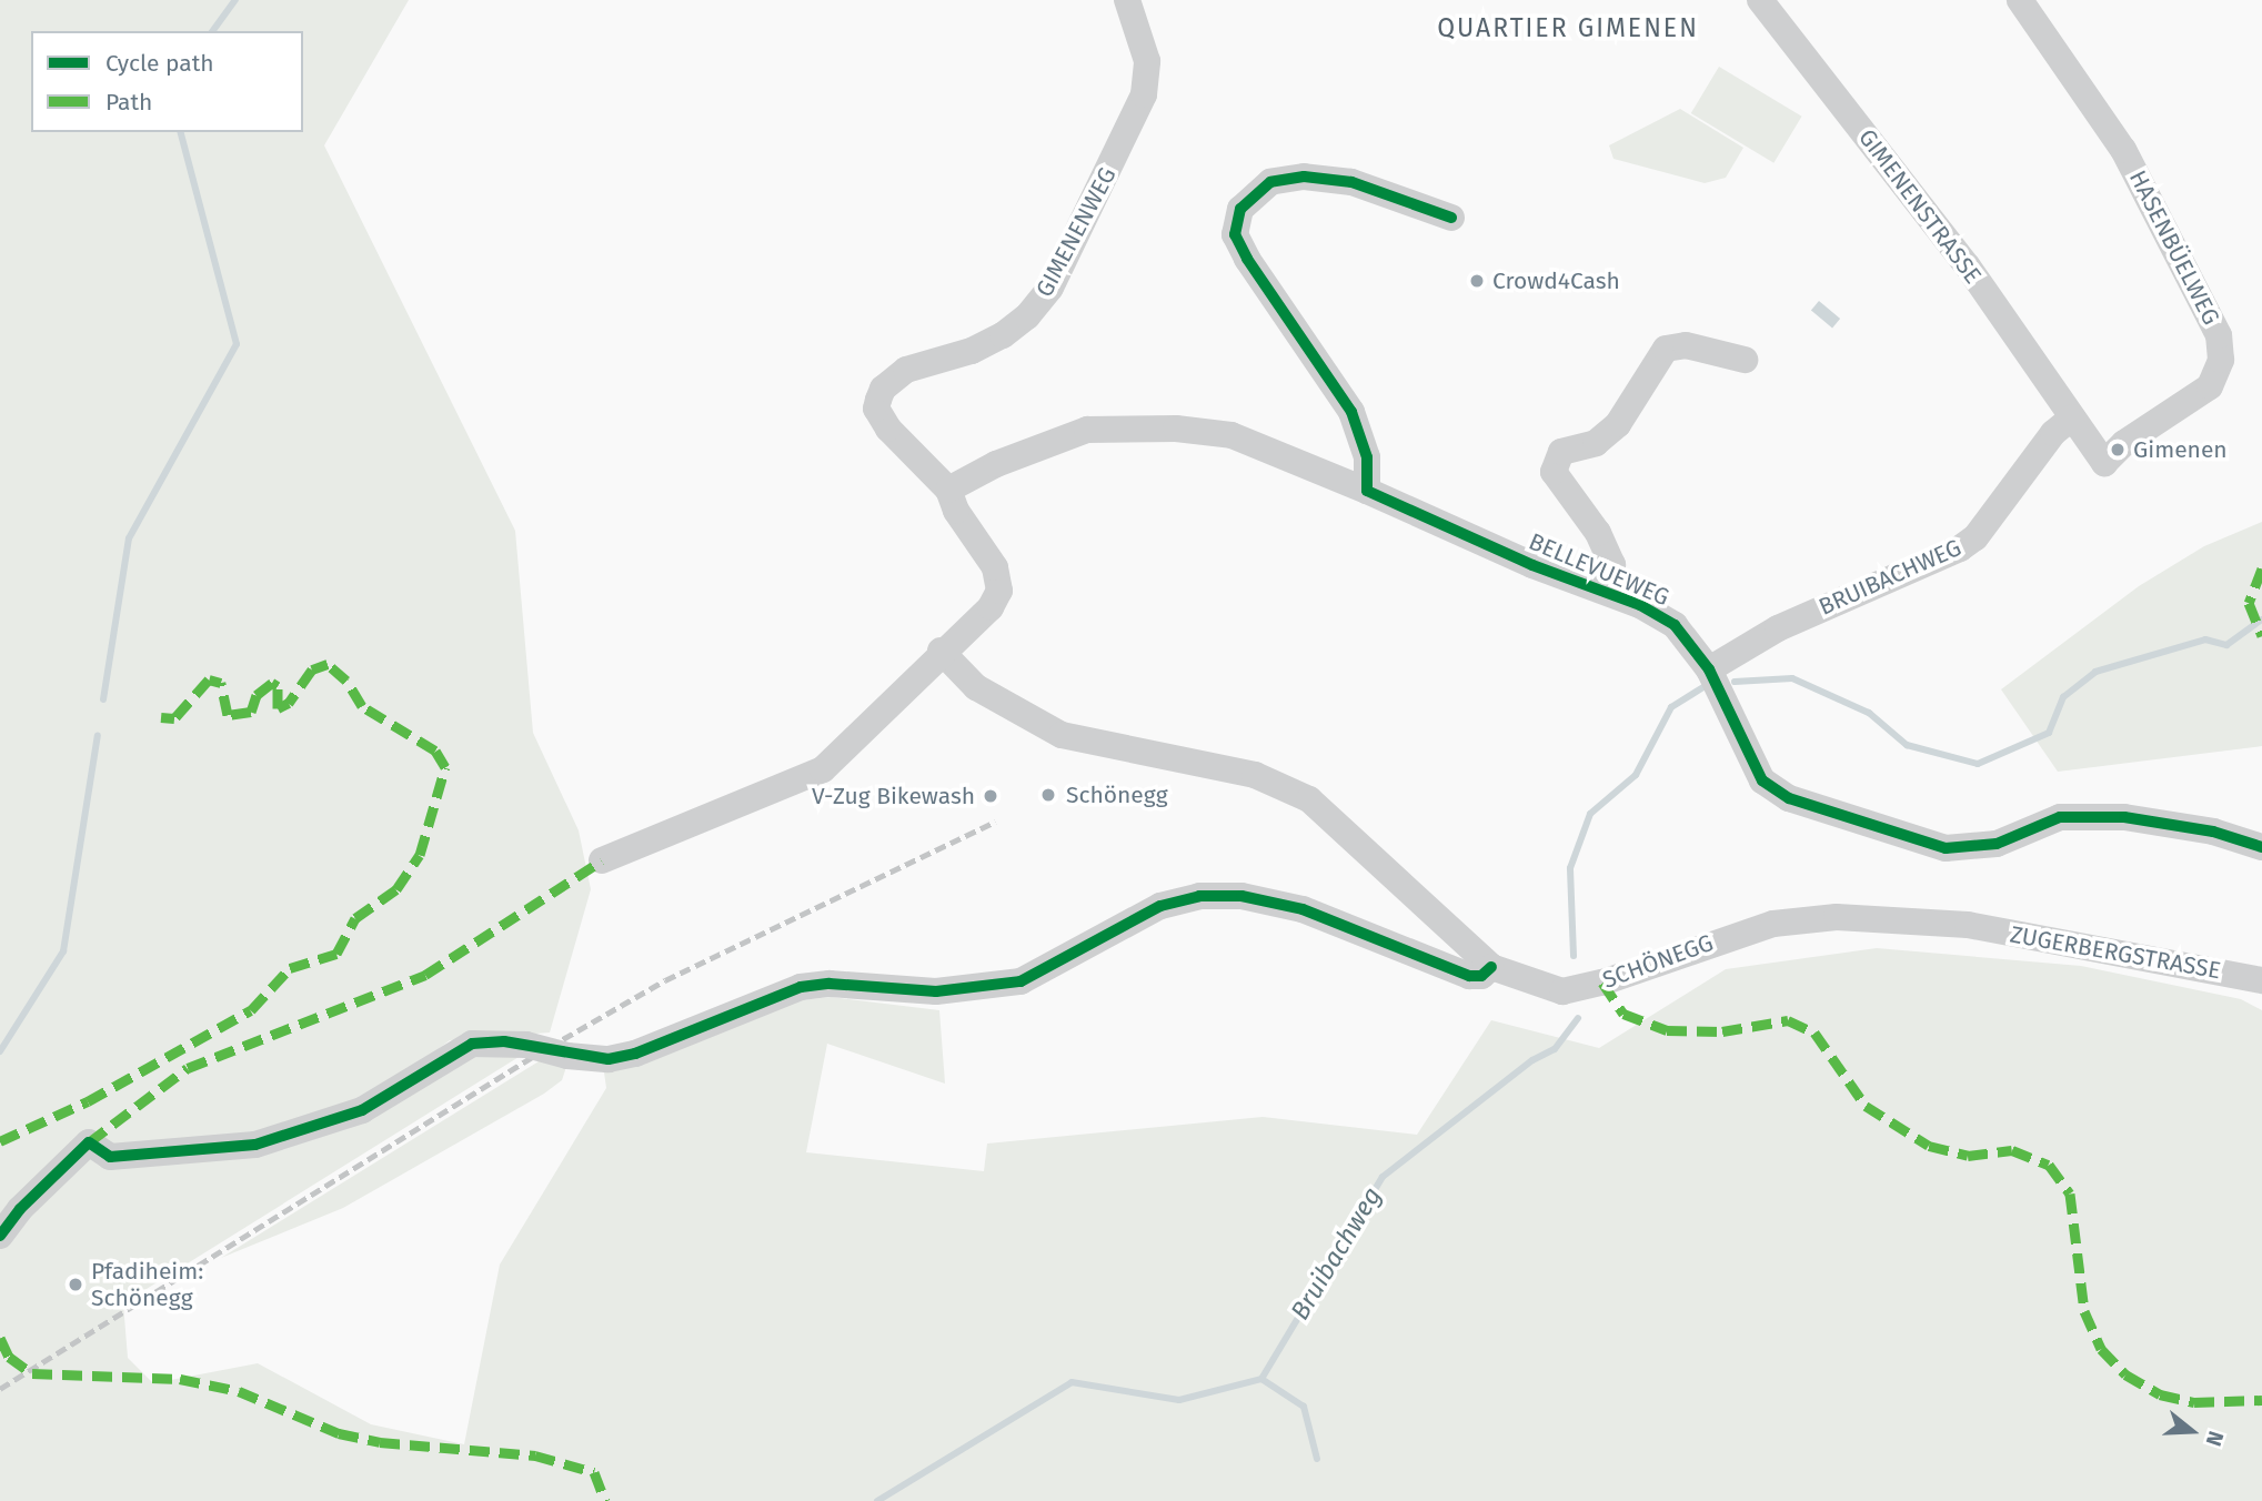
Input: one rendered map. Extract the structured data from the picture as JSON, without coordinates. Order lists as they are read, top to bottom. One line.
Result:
{"streets":{"street":["GIMENENSTRASSE","GIMENENWEG","HASENBÜELWEG","BELLEVUEWEG","BRUIBACHWEG","ZUGERBERGSTRASSE","SCHÖNEGG"]},"crossings":[["GIMENENSTRASSE","HASENBÜELWEG"],["GIMENENSTRASSE","BRUIBACHWEG"],["GIMENENWEG","BELLEVUEWEG"],["HASENBÜELWEG","BRUIBACHWEG"],["BELLEVUEWEG","BRUIBACHWEG"],["ZUGERBERGSTRASSE","SCHÖNEGG"]],"districts":["QUARTIER GIMENEN"],"water":["Bruibachweg"],"places":["Crowd4Cash","Gimenen","Schönegg","V-Zug Bikewash","Pfadiheim: Schönegg"],"legend":["Cycle path","Path"],"north":"right"}
